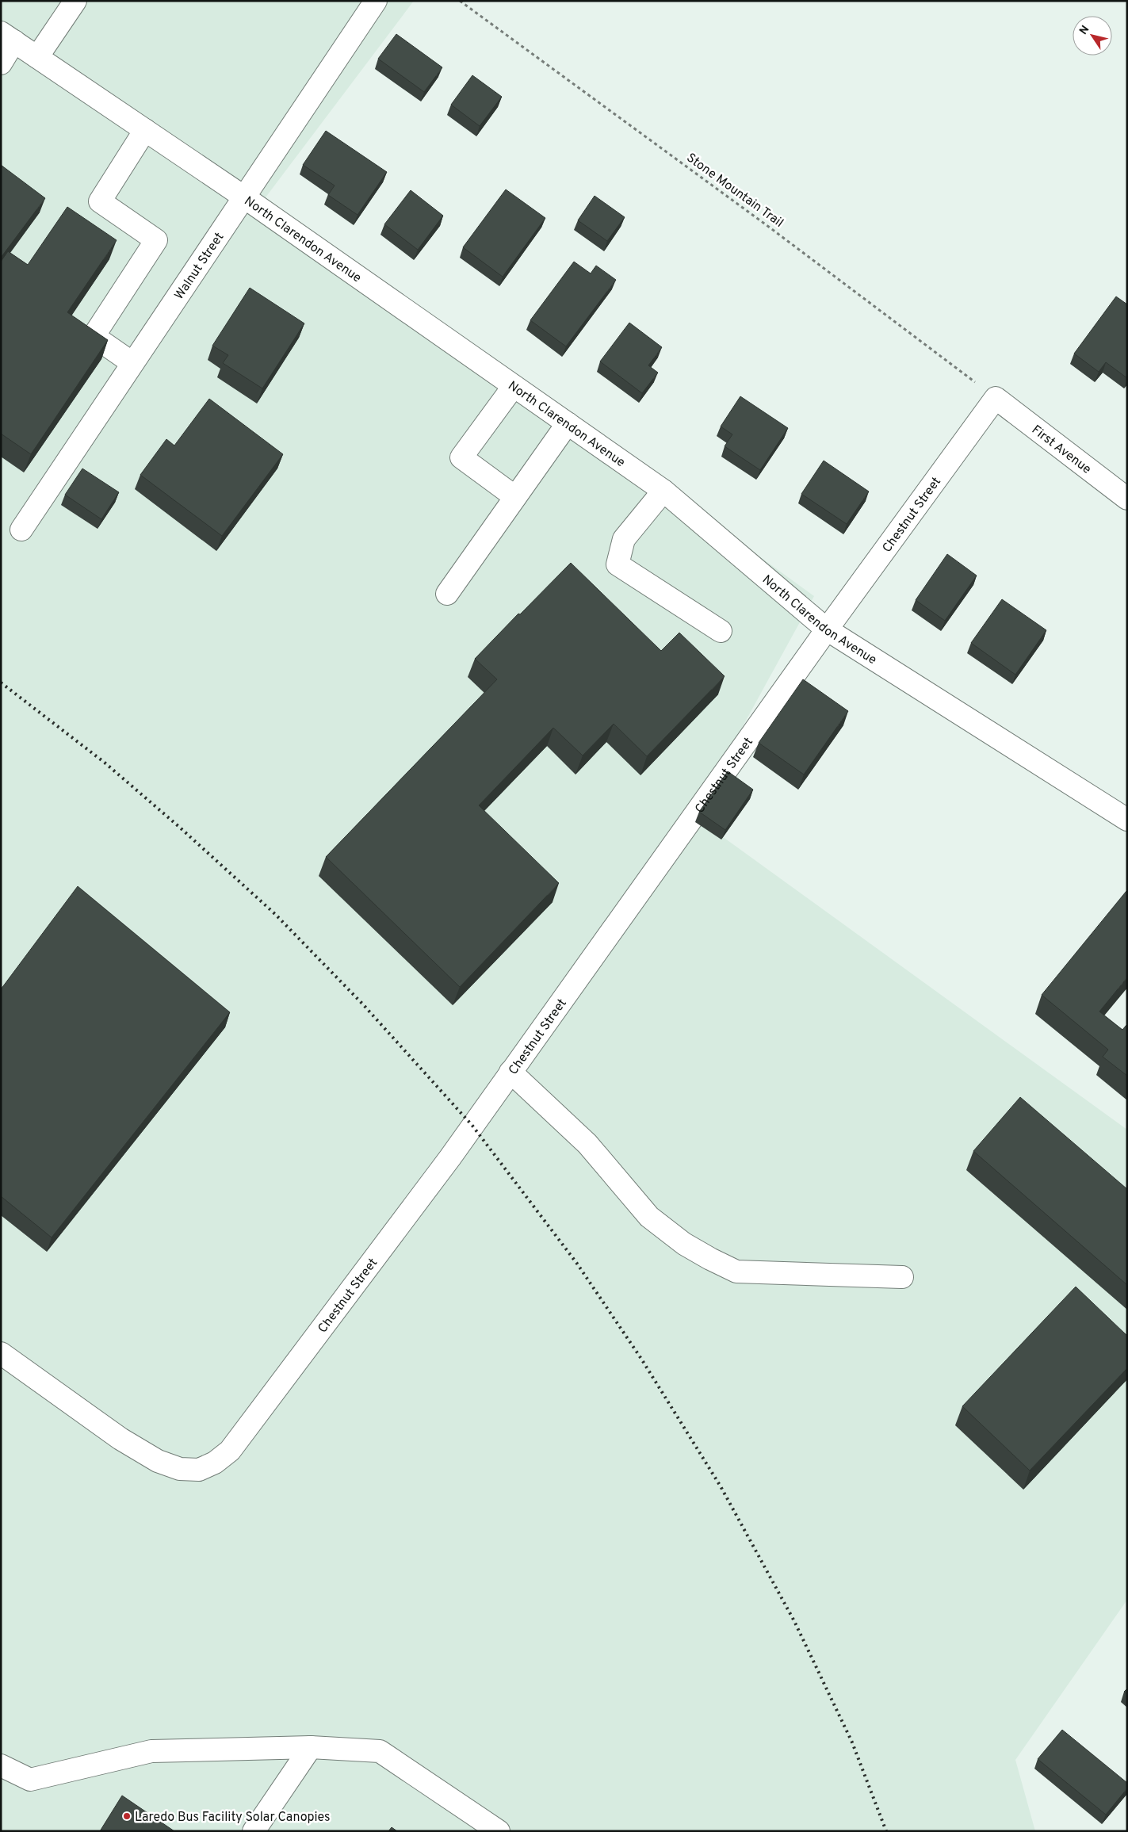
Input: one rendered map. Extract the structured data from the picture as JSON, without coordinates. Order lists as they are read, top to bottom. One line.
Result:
{"streets":{"street":["North Clarendon Avenue","Walnut Street","First Avenue","Chestnut Street"],"path":["Stone Mountain Trail"]},"crossings":[["Stone Mountain Trail","First Avenue"],["Stone Mountain Trail","Chestnut Street"],["North Clarendon Avenue","Walnut Street"],["North Clarendon Avenue","Chestnut Street"],["First Avenue","Chestnut Street"]],"places":["Laredo Bus Facility Solar Canopies"],"north":"top left"}
